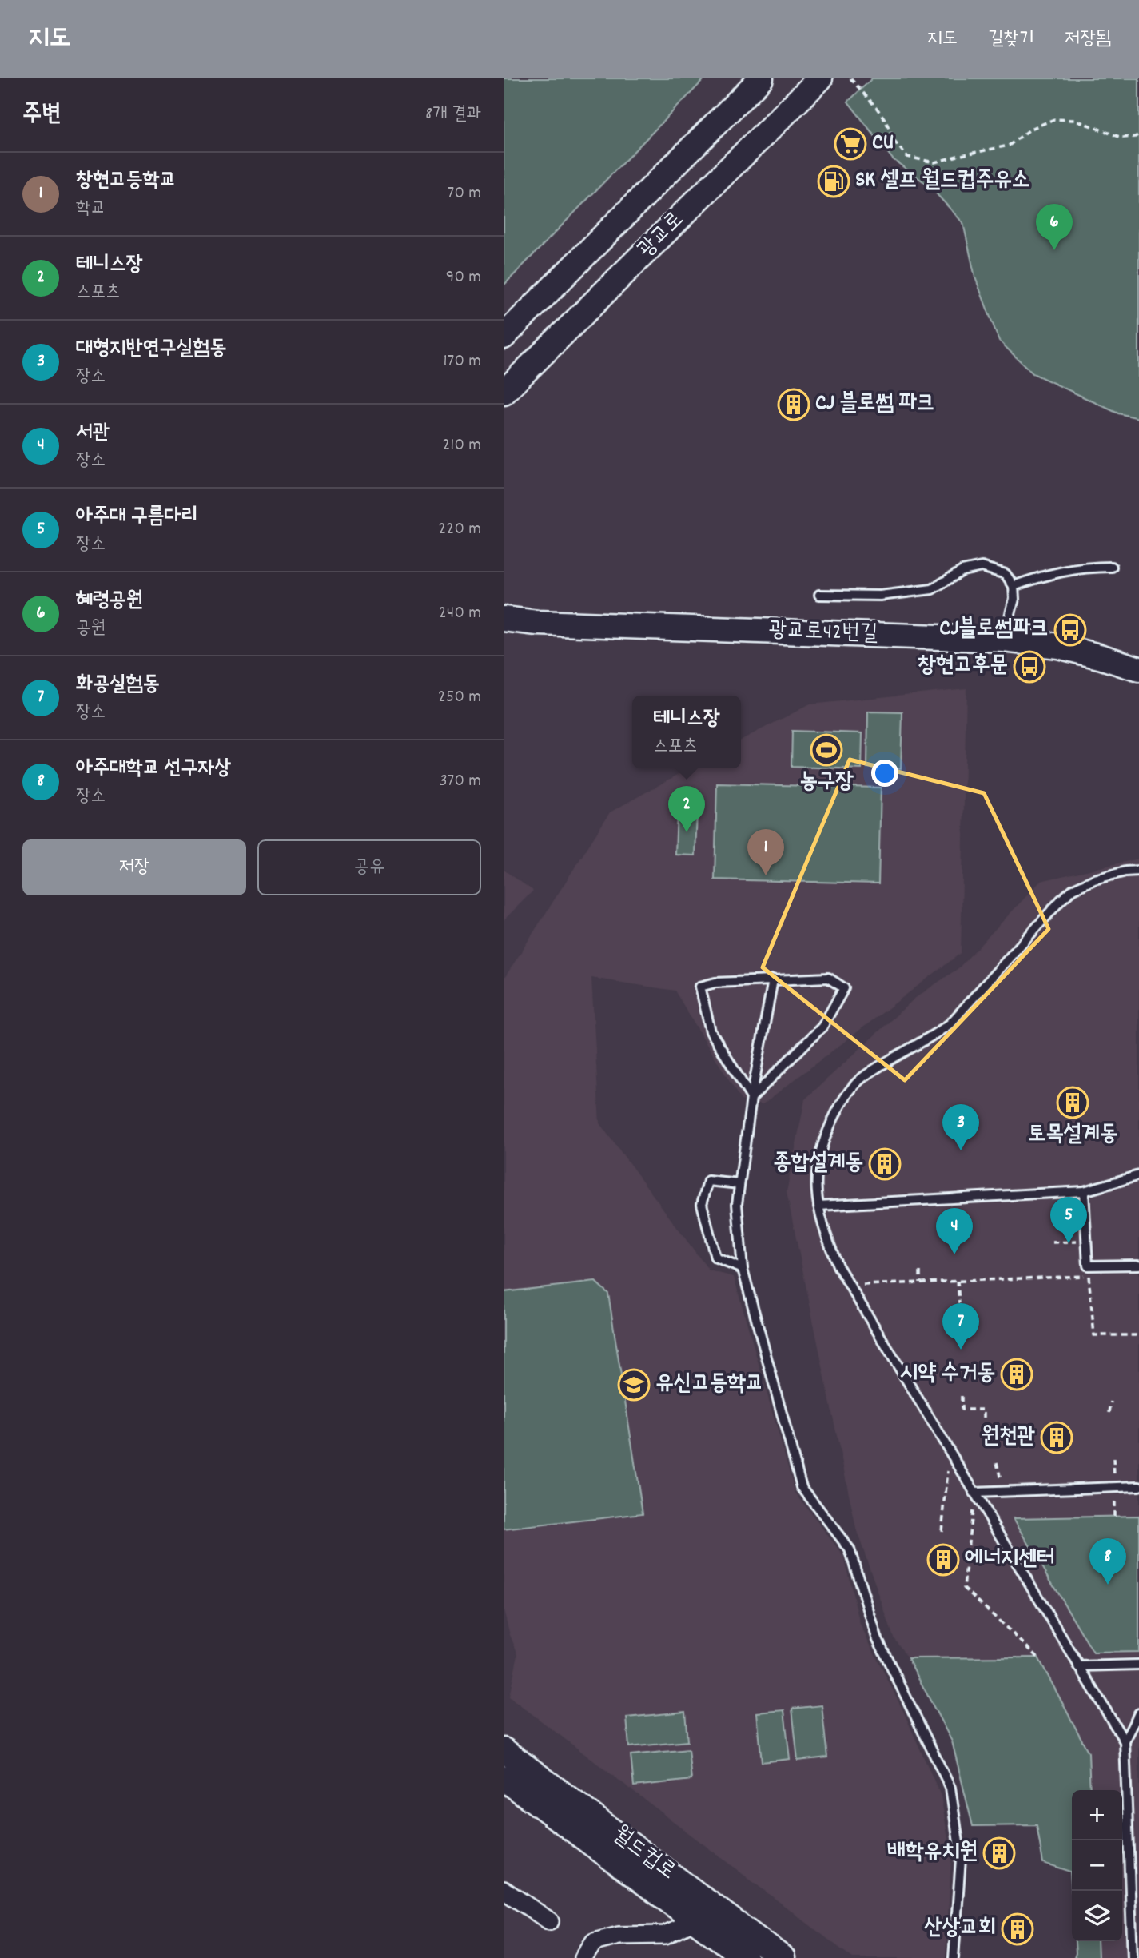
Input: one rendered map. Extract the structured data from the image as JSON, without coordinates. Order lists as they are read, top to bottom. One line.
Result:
{"streets":{"street":["광교로","광교로42번길","월드컵로"]},"places":{"supermarket":["CU"],"fuel station":["SK 셀프 월드컵주유소"],"building":["CJ 블로썸 파크","토목설계동","종합설계동","시약 수거동","원천관","에너지센터","배학유치원","산상교회"],"bus stop":["CJ블로썸파크","창현고후문"],"sports":["농구장"],"school or university":["유신고등학교"]},"page":{"header":"지도","nav":["지도","길찾기","저장됨"],"heading":["주변","8개 결과"],"list":[{"mark":"1","name":"창현고등학교","note":"학교","value":"70 m"},{"mark":"2","name":"테니스장","note":"스포츠","value":"90 m"},{"mark":"3","name":"대형지반연구실험동","note":"장소","value":"170 m"},{"mark":"4","name":"서관","note":"장소","value":"210 m"},{"mark":"5","name":"아주대 구름다리","note":"장소","value":"220 m"},{"mark":"6","name":"혜령공원","note":"공원","value":"240 m"},{"mark":"7","name":"화공실험동","note":"장소","value":"250 m"},{"mark":"8","name":"아주대학교 선구자상","note":"장소","value":"370 m"}],"pins":["6","2","1","3","5","4","7","8"],"popup":["테니스장","스포츠"],"buttons":["저장","공유"],"map_buttons":["+","−"]}}
